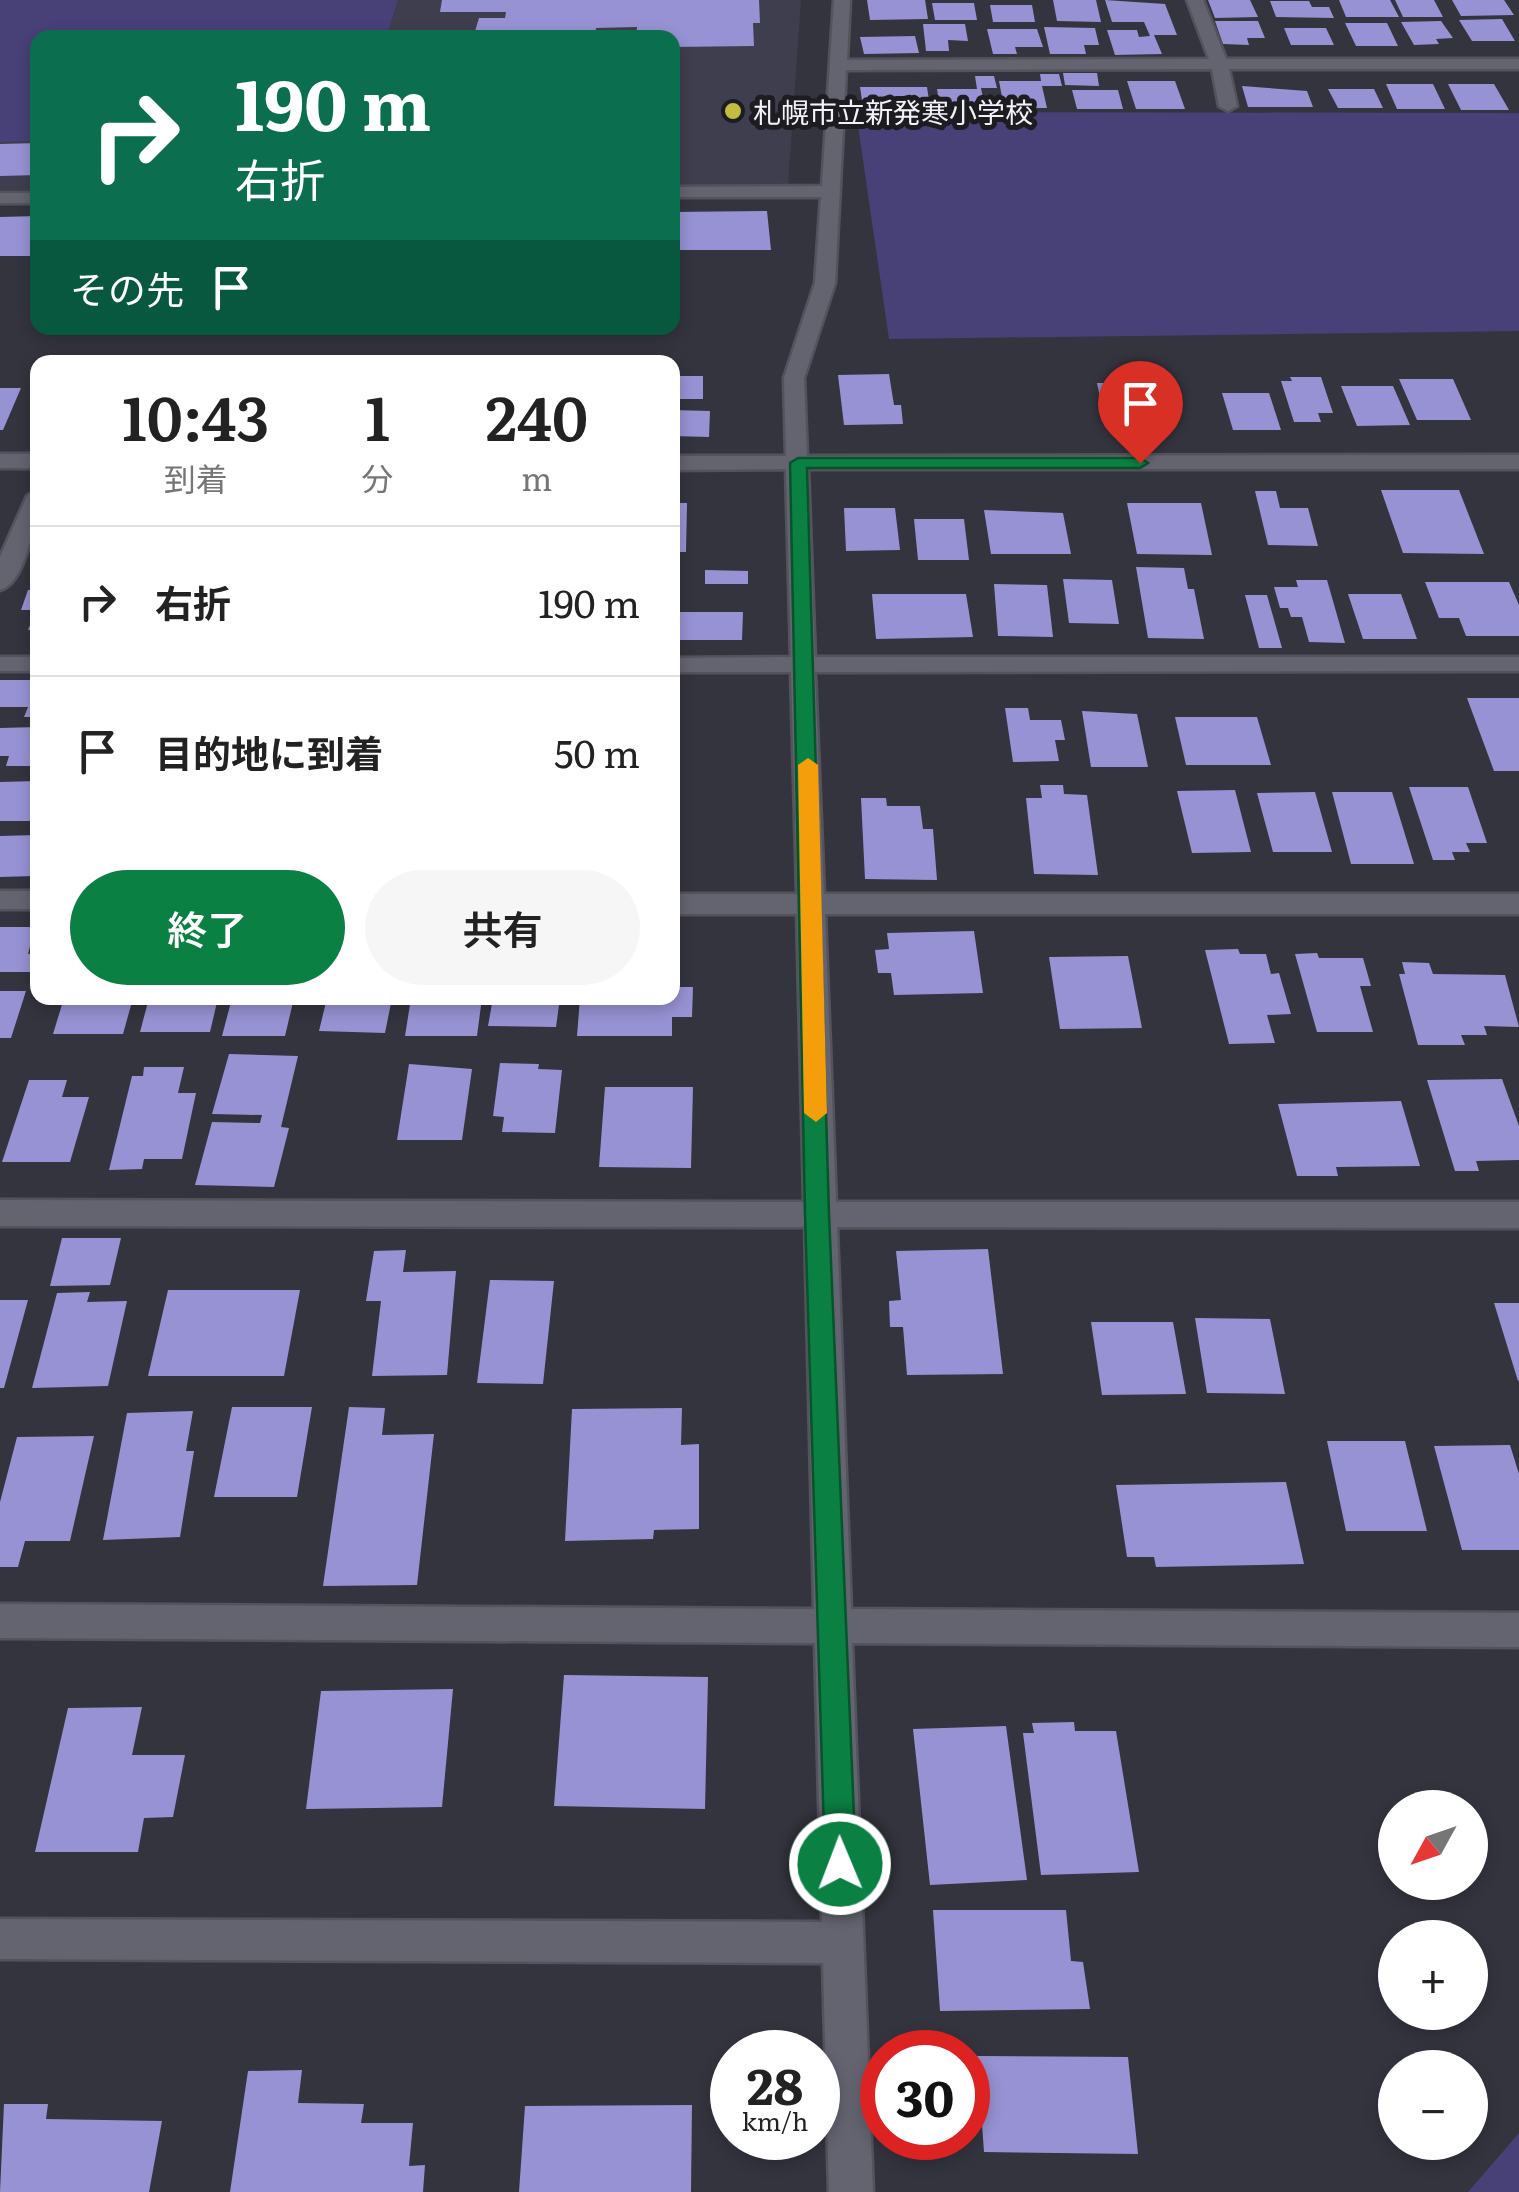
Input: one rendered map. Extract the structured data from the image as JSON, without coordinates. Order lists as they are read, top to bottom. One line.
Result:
{"places":["札幌市立新発寒小学校"],"north":"bottom left","page":{"turn":["190 m","右折"],"then":"その先","eta":["10:43","到着","1","分","240","m"],"list":[{"name":"右折","value":"190 m"},{"name":"目的地に到着","value":"50 m"}],"buttons":["終了","共有"],"map_buttons":["+","−"],"speed":"28 km/h","limit":"30"}}
